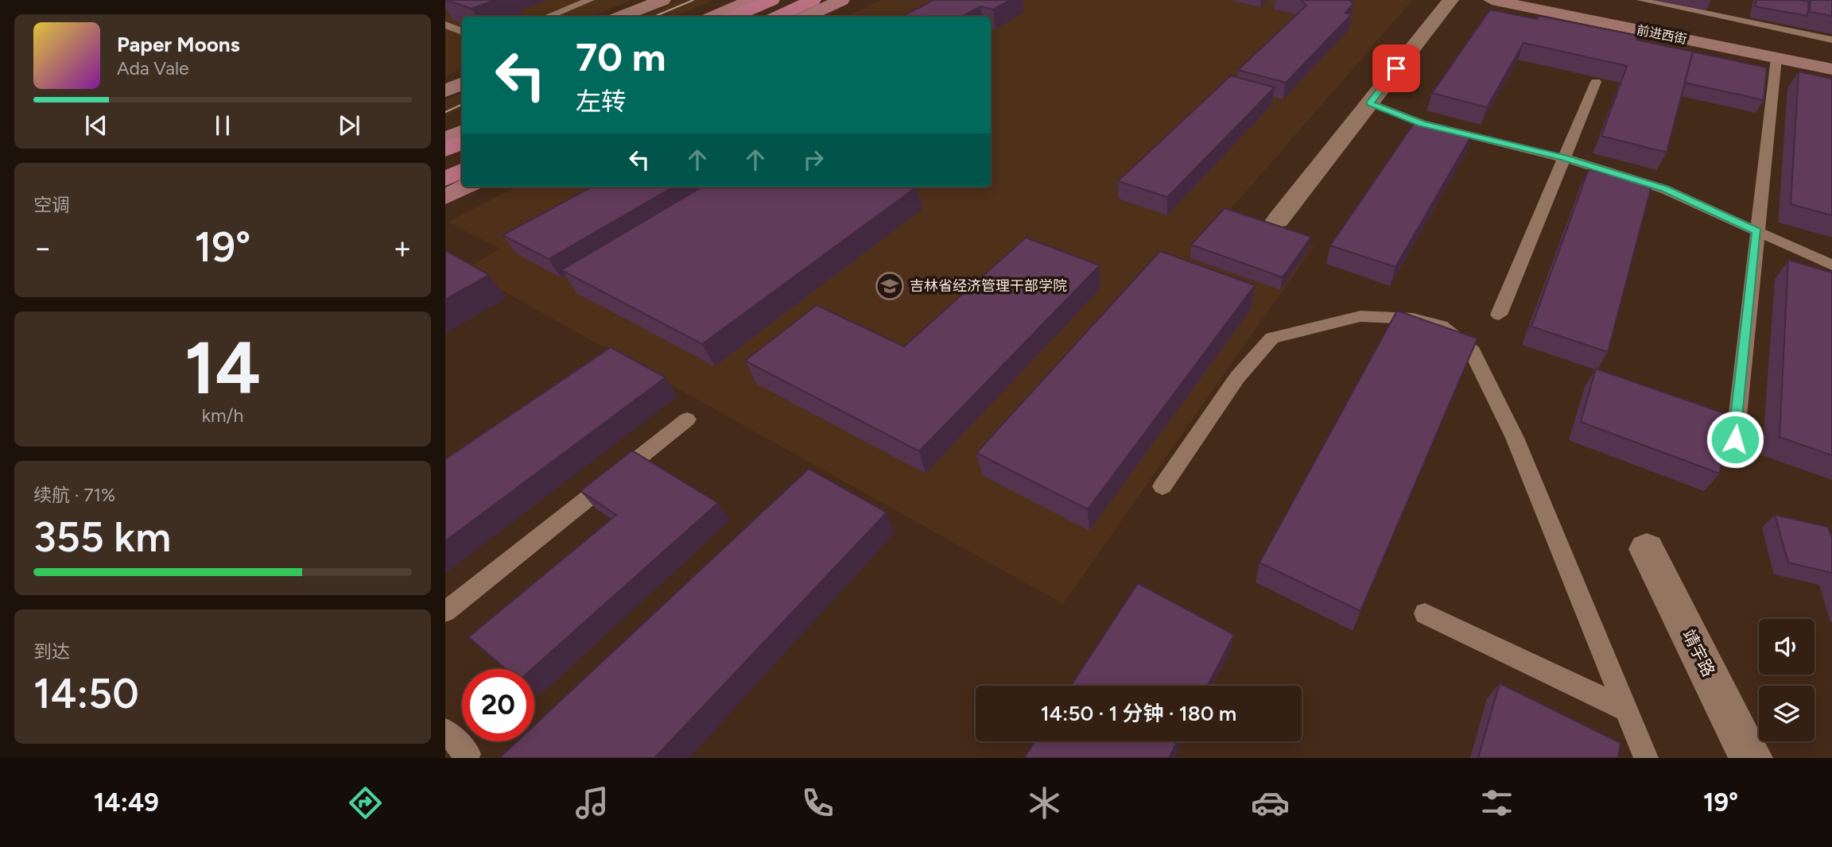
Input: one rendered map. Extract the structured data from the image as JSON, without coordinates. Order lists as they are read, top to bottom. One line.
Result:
{"streets":{"street":["前进西街","靖宇路"]},"places":{"school or university":["吉林省经济管理干部学院"]},"page":{"turn":["70 m","左转"],"song":["Paper Moons","Ada Vale"],"tile":["空调",["14","km/h"],["续航 · 71%","355 km"],["到达","14:50"]],"heat":["−","19°","+"],"limit":"20","trip":"14:50 · 1 分钟 · 180 m","tabs":["14:49","19°"]}}
